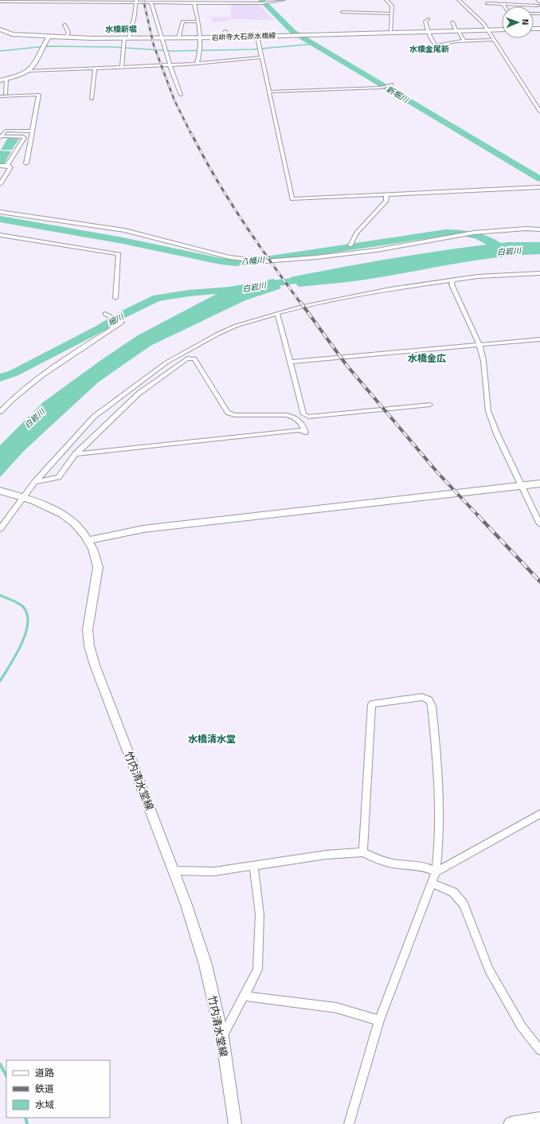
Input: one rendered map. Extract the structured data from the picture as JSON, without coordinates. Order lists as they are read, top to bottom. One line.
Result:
{"streets":{"main road":["岩峅寺大石原水橋線","竹内清水堂線"]},"districts":["水橋新堀","水橋金尾新","水橋金広","水橋清水堂"],"water":["新堀川","白岩川","八幡川","細川"],"legend":["道路","鉄道","水域"],"north":"right"}
